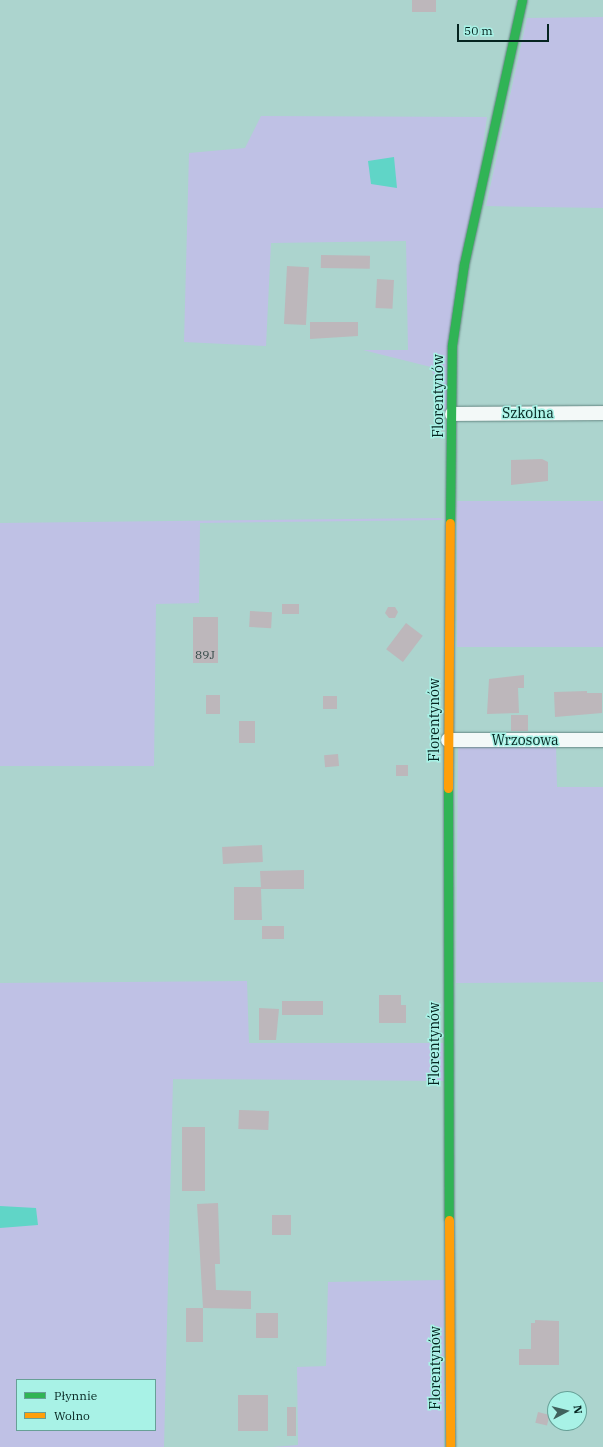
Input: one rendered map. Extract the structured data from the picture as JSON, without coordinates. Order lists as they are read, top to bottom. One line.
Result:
{"streets":{"street":["Florentynów","Szkolna","Wrzosowa"]},"crossings":[["Florentynów","Szkolna"],["Florentynów","Wrzosowa"]],"house_numbers":["89J"],"legend":["Płynnie","Wolno"],"scale_bar":"50 m","north":"right"}
